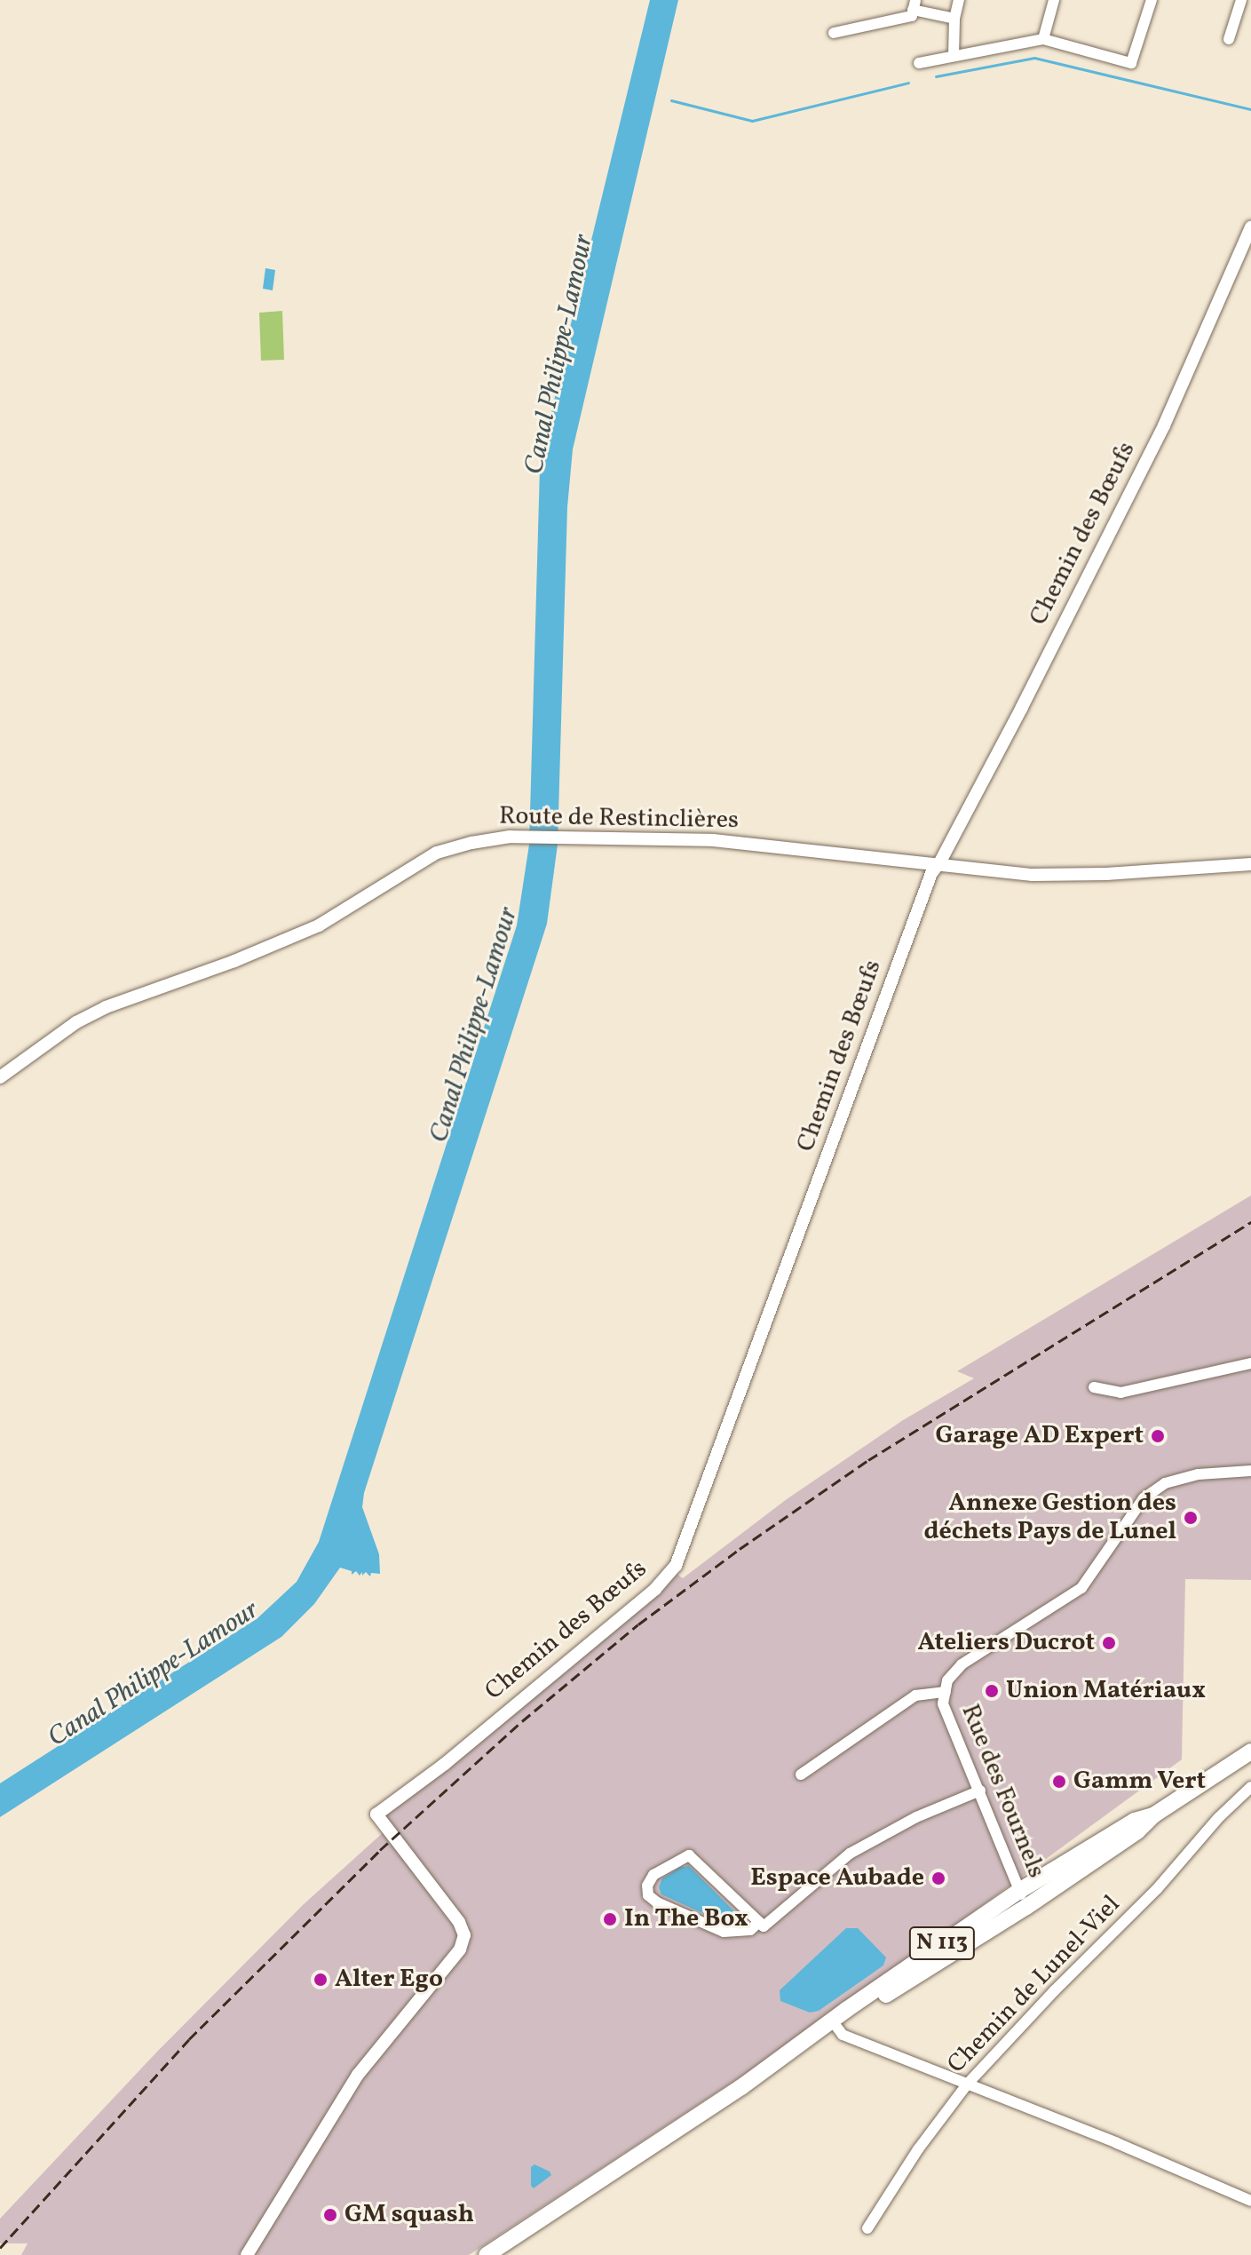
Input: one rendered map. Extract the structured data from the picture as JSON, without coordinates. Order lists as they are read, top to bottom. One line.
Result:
{"streets":{"main road":["N 113"],"street":["Chemin des Bœufs","Route de Restinclières","Rue des Fournels","Chemin de Lunel-Viel"]},"crossings":[["Chemin des Bœufs","Route de Restinclières"],["Rue des Fournels","N 113"]],"water":["Canal Philippe-Lamour"],"places":["Garage AD Expert","Annexe Gestion des déchets Pays de Lunel","Ateliers Ducrot","Union Matériaux","Gamm Vert","Espace Aubade","In The Box","Alter Ego","GM squash"]}
